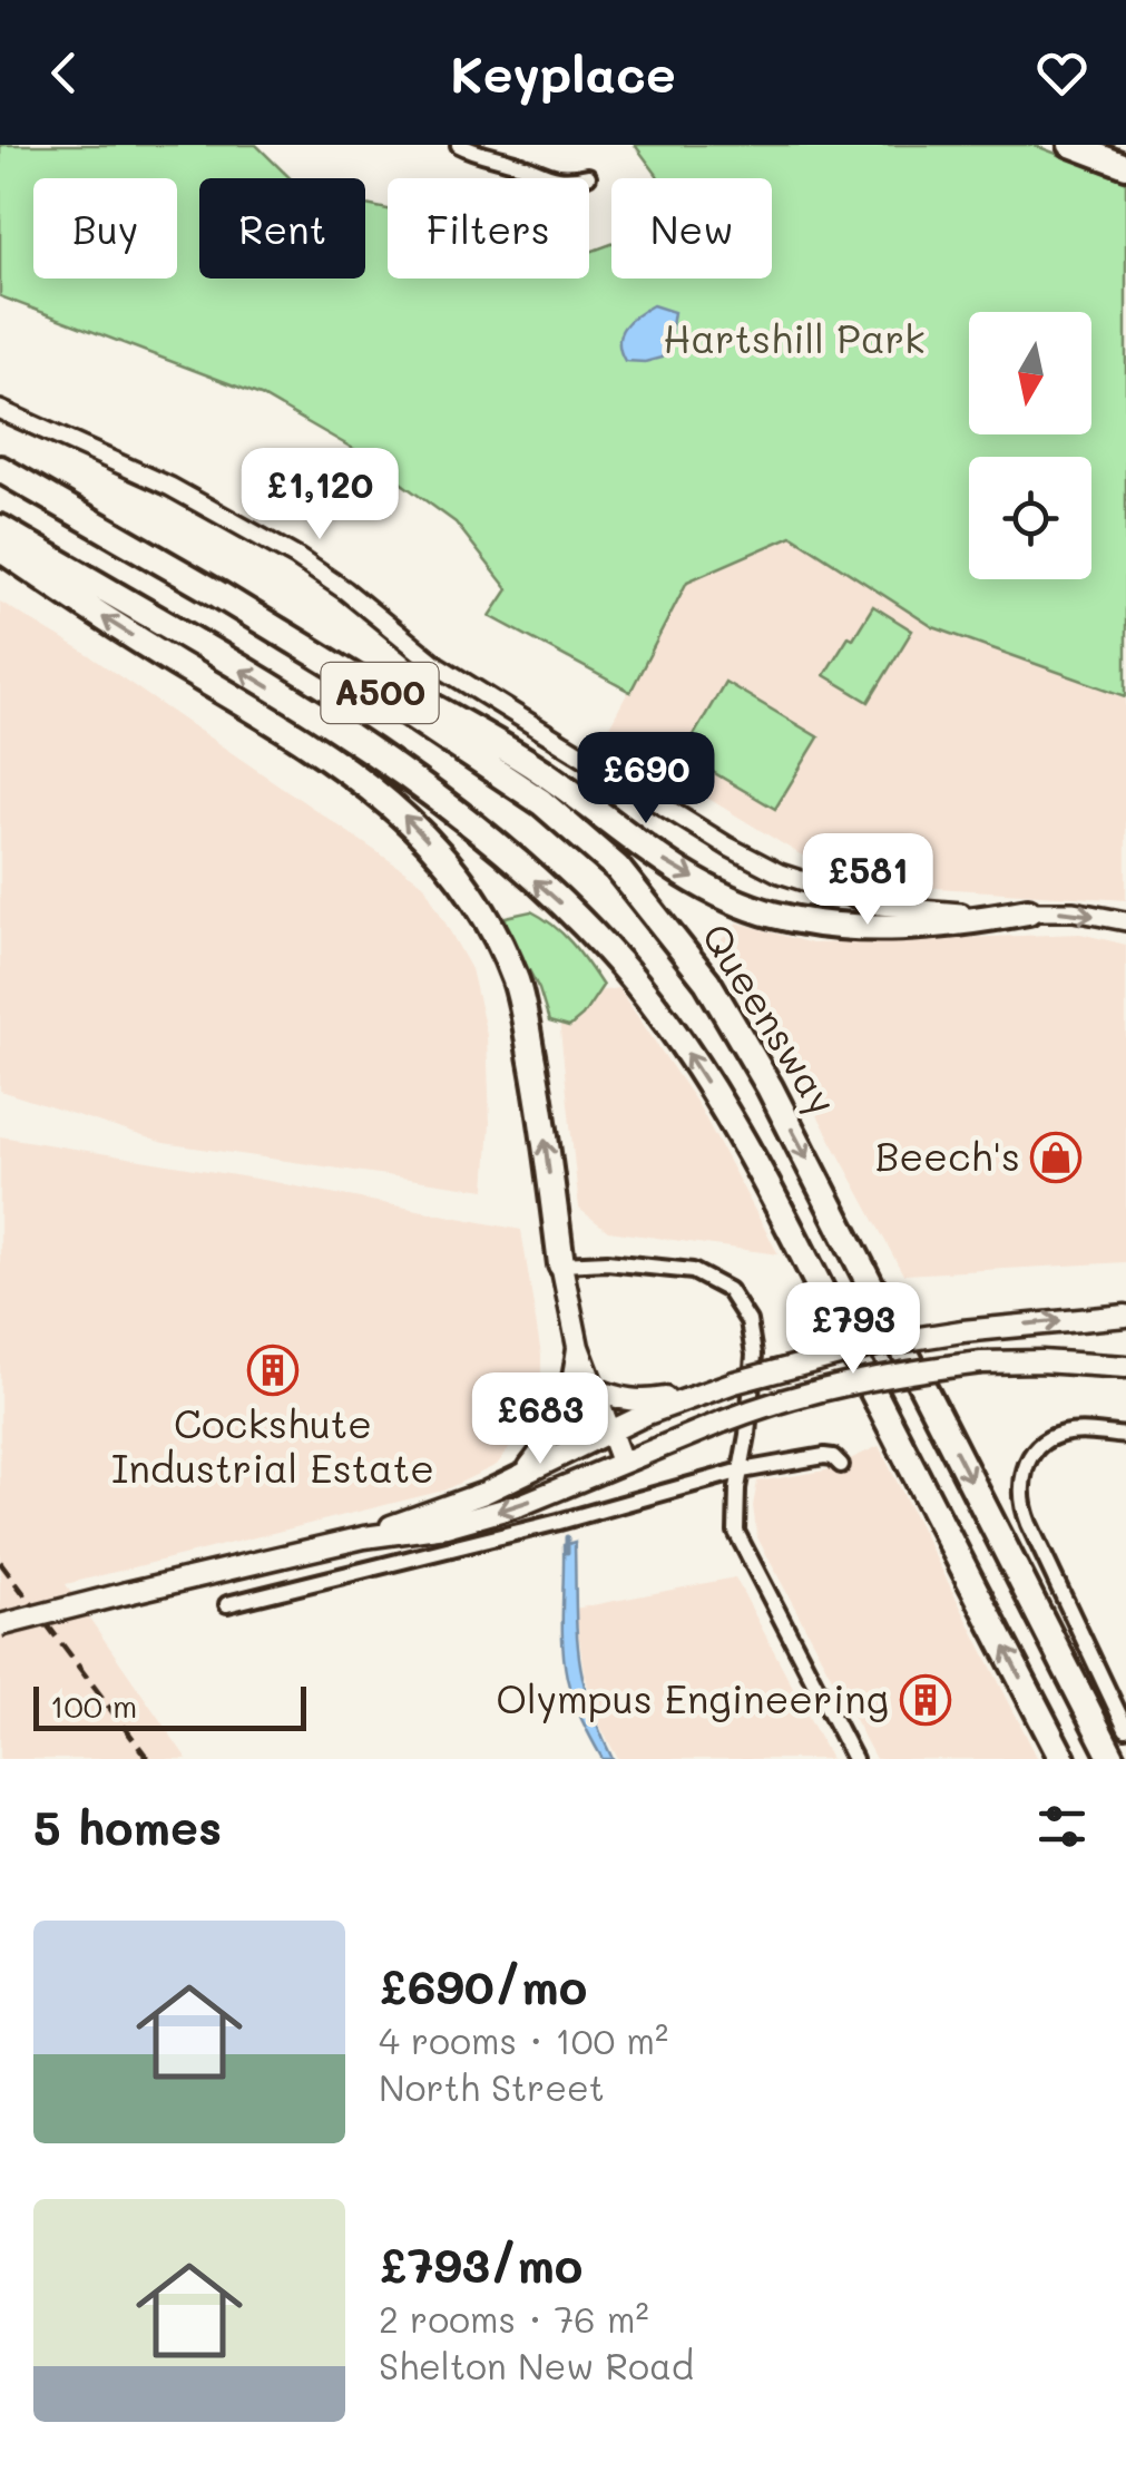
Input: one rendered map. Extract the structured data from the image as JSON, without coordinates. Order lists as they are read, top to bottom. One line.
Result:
{"streets":{"highway":["A500","Queensway"]},"parks":["Hartshill Park"],"places":{"shop":["Beech's"],"building":["Cockshute Industrial Estate","Olympus Engineering"]},"scale_bar":"100 m","north":"bottom","page":{"header":"Keyplace","chip":["Buy","Rent","Filters","New"],"price":["£1,120","£690","£581","£793","£683"],"scale":"100 m","heading":"5 homes","list":[{"name":"£690/mo","note":"4 rooms · 100 m² · North Street"},{"name":"£793/mo","note":"2 rooms · 76 m² · Shelton New Road"}]}}
